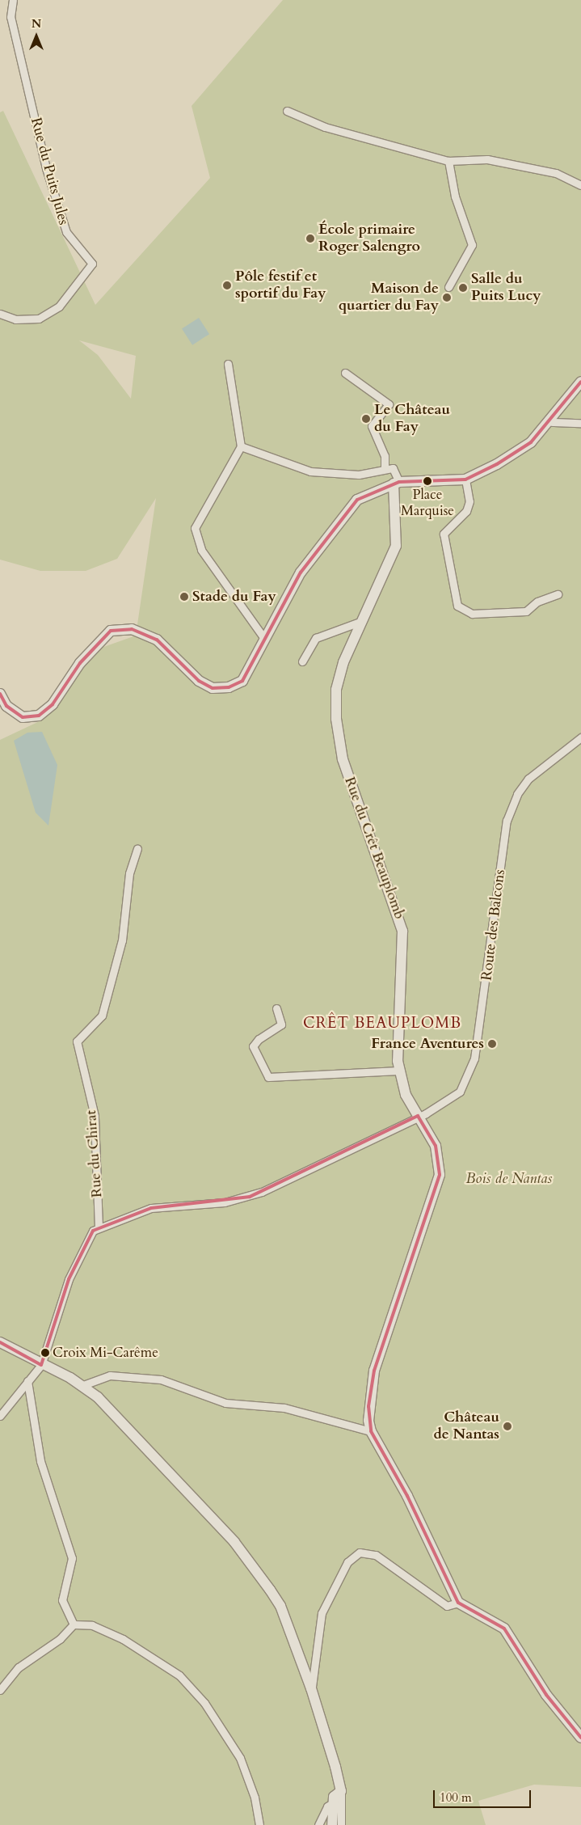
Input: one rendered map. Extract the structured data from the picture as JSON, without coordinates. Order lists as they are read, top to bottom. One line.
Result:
{"streets":{"street":["Rue du Puits Jules","Rue du Crêt Beauplomb","Route des Balcons","Rue du Chirat"]},"crossings":[["Rue du Crêt Beauplomb","Route des Balcons"],["Route des Balcons","Rue du Chirat"]],"districts":["CRÊT BEAUPLOMB"],"parks":["Bois de Nantas"],"places":["École primaire Roger Salengro","Pôle festif et sportif du Fay","Salle du Puits Lucy","Maison de quartier du Fay","Le Château du Fay","Place Marquise","Stade du Fay","France Aventures","Croix Mi-Carême","Château de Nantas"],"scale_bar":"100 m","north":"top"}
